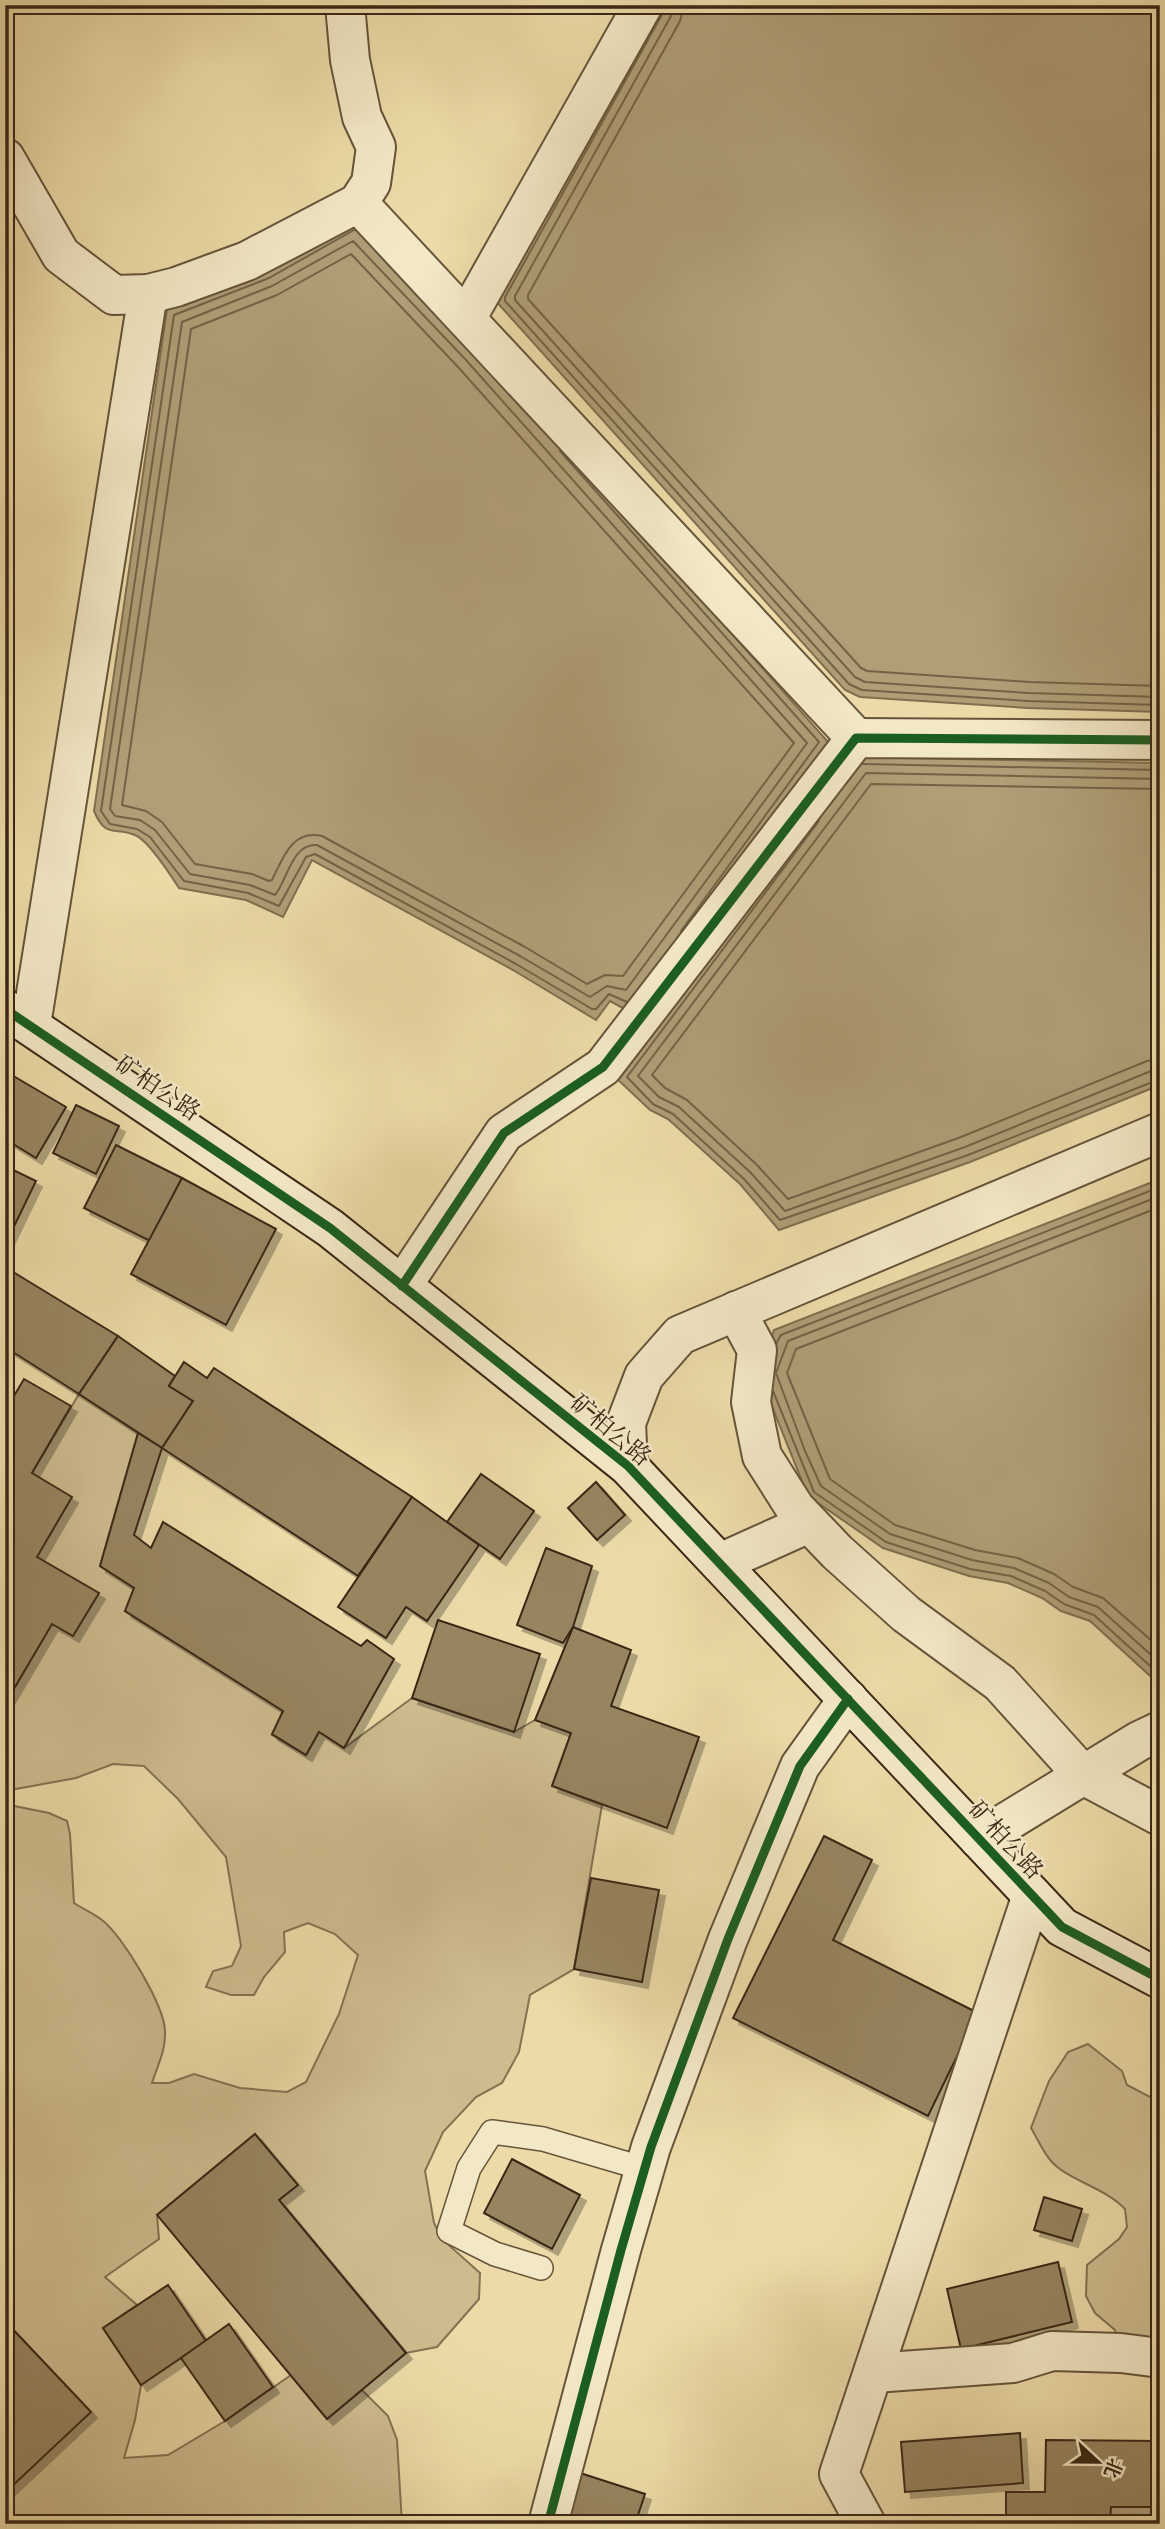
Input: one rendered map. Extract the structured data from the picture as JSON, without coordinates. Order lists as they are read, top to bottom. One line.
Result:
{"streets":{"street":["矿柏公路"]},"north":"right"}
